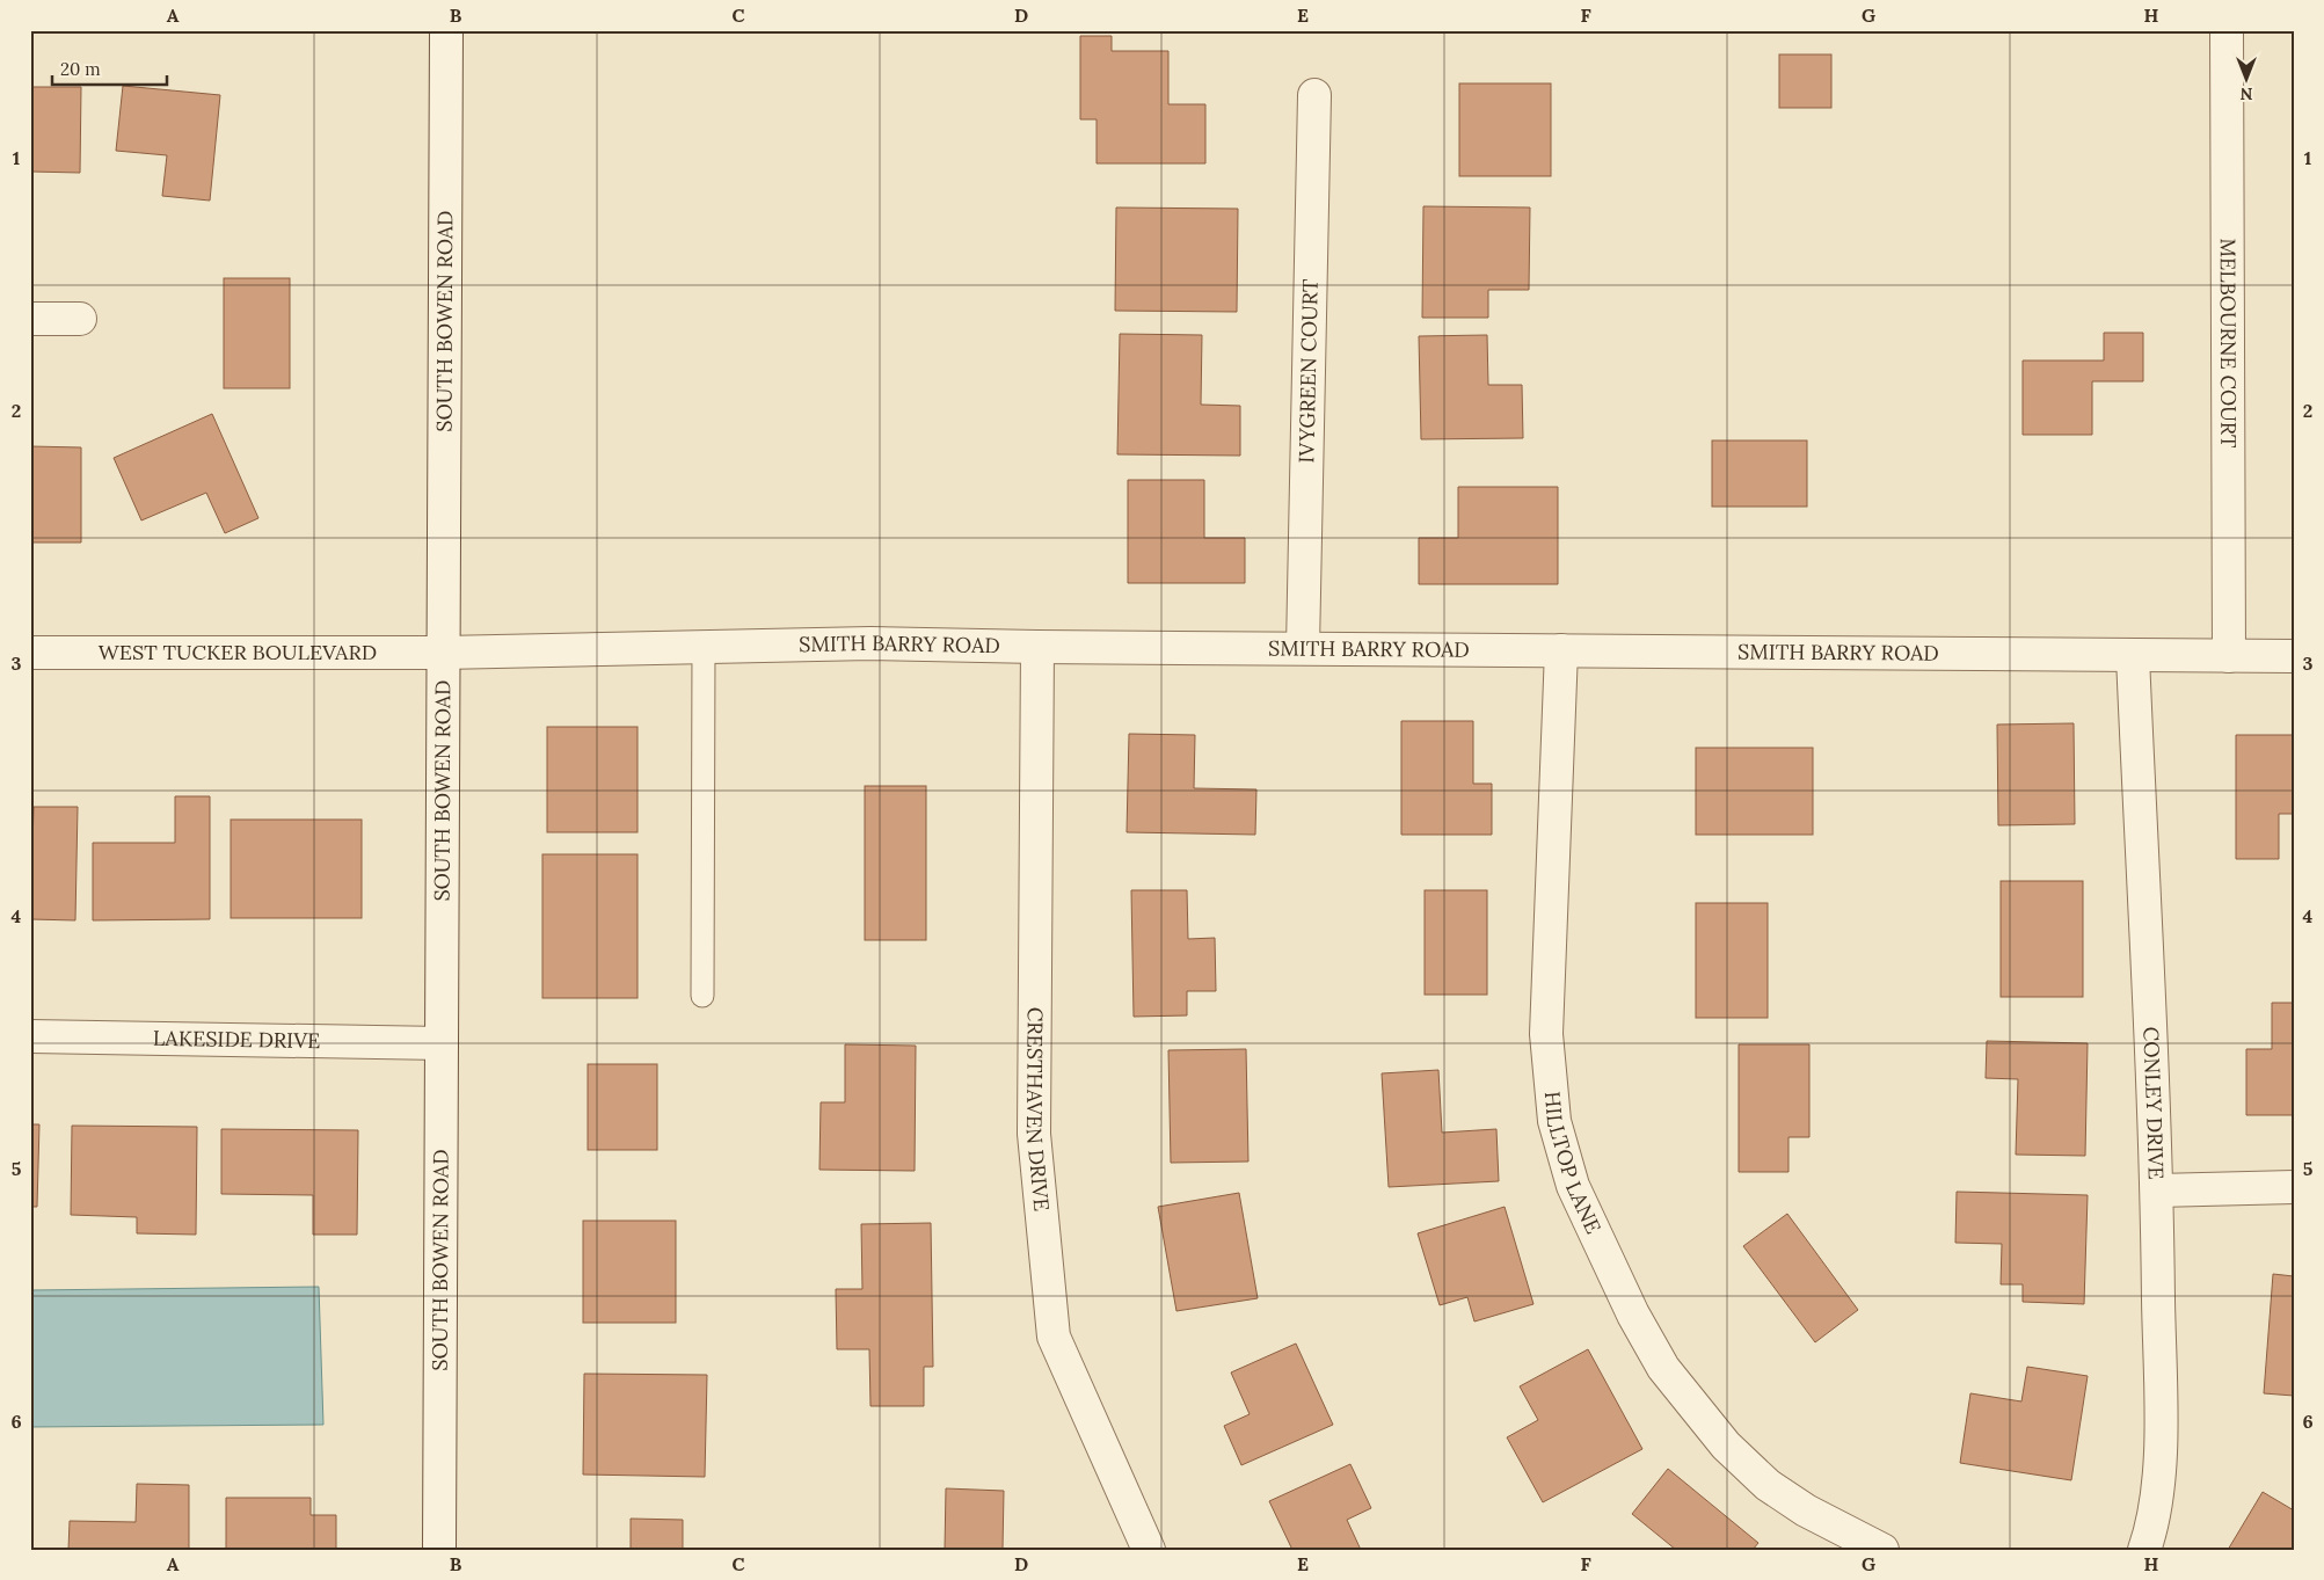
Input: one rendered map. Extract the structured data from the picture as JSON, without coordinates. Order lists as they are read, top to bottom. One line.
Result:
{"streets":{"street":["SOUTH BOWEN ROAD","MELBOURNE COURT","IVYGREEN COURT","SMITH BARRY ROAD","WEST TUCKER BOULEVARD","LAKESIDE DRIVE","CONLEY DRIVE","CRESTHAVEN DRIVE","HILLTOP LANE"]},"crossings":[["SOUTH BOWEN ROAD","SMITH BARRY ROAD"],["SOUTH BOWEN ROAD","WEST TUCKER BOULEVARD"],["SOUTH BOWEN ROAD","LAKESIDE DRIVE"],["MELBOURNE COURT","SMITH BARRY ROAD"],["IVYGREEN COURT","SMITH BARRY ROAD"],["SMITH BARRY ROAD","WEST TUCKER BOULEVARD"],["SMITH BARRY ROAD","CONLEY DRIVE"],["SMITH BARRY ROAD","CRESTHAVEN DRIVE"],["SMITH BARRY ROAD","HILLTOP LANE"]],"scale_bar":"20 m","north":"bottom","grid":{"columns":["A","B","C","D","E","F","G","H"],"rows":["1","2","3","4","5","6"]}}
